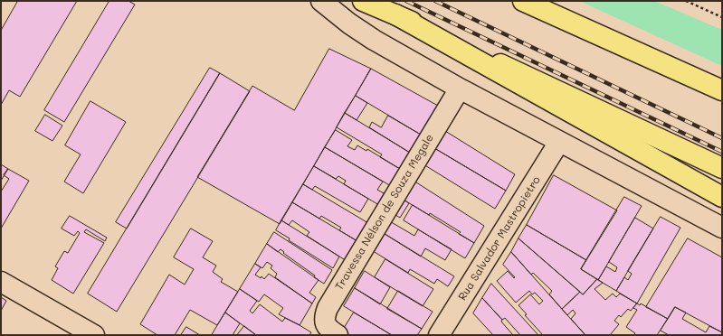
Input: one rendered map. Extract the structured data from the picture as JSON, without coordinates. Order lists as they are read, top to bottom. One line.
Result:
{"streets":{"street":["Travessa Nélson de Souza Megale","Rua Salvador Mastropietro"]}}
